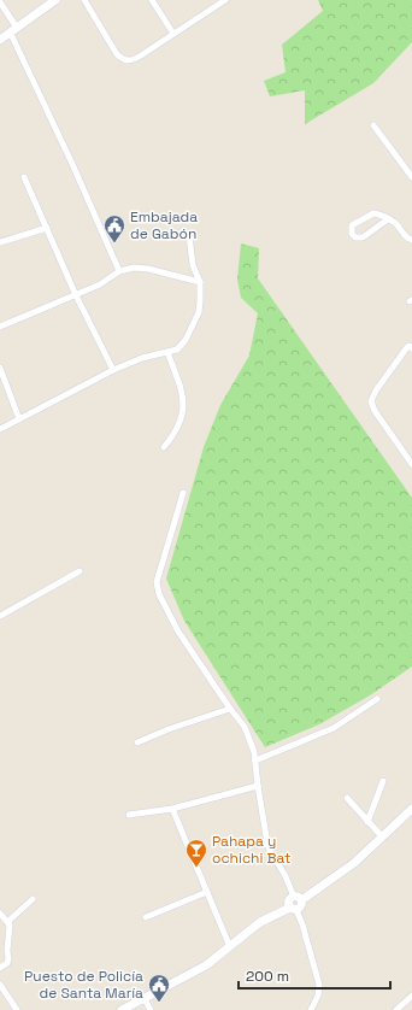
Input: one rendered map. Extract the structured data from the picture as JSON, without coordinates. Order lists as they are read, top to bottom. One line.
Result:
{"places":{"public building":["Embajada de Gabón","Puesto de Policía de Santa María"],"bar":["Pahapa y ochichi Bat"]},"scale_bar":"200 m"}
